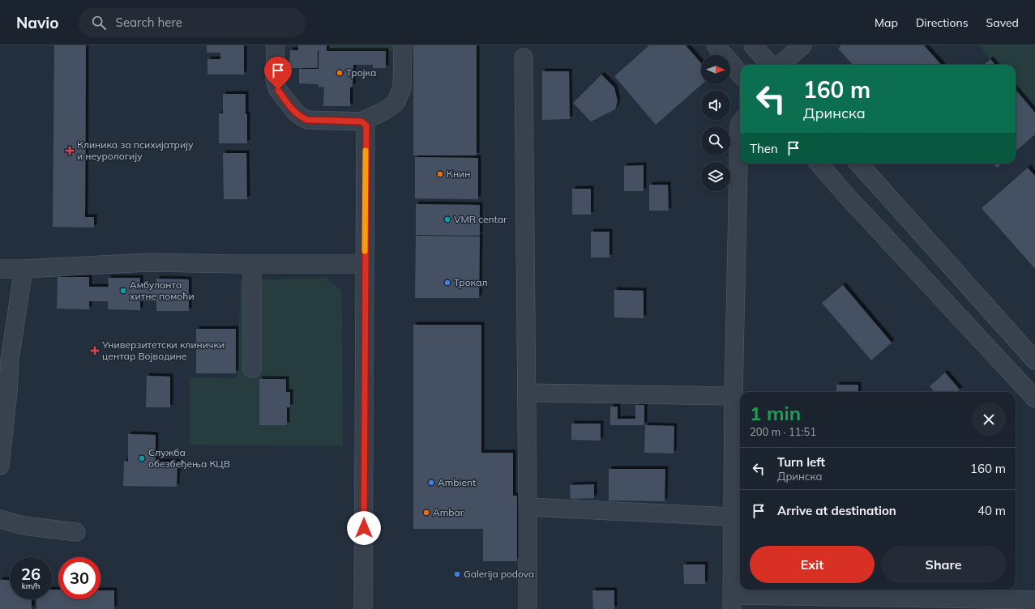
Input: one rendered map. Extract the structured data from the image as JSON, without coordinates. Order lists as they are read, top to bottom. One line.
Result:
{"places":{"other":["Тројка","Книн","VMR centar","Трокал","Амбуланта хитне помоћи","Служба обезбеђења КЦВ","Ambient","Ambar","Galerija podova"],"health":["Клиника за психијатрију и неурологију","Универзитетски клинички центар Војводине"]},"north":"right","page":{"header":"Navio","search":"Search here","nav":["Map","Directions","Saved"],"turn":["160 m","Дринска"],"then":"Then","heading":["1 min","200 m · 11:51"],"list":[{"name":"Turn left","note":"Дринска","value":"160 m"},{"name":"Arrive at destination","value":"40 m"}],"buttons":["Exit","Share"],"speed":"26 km/h","limit":"30"}}
